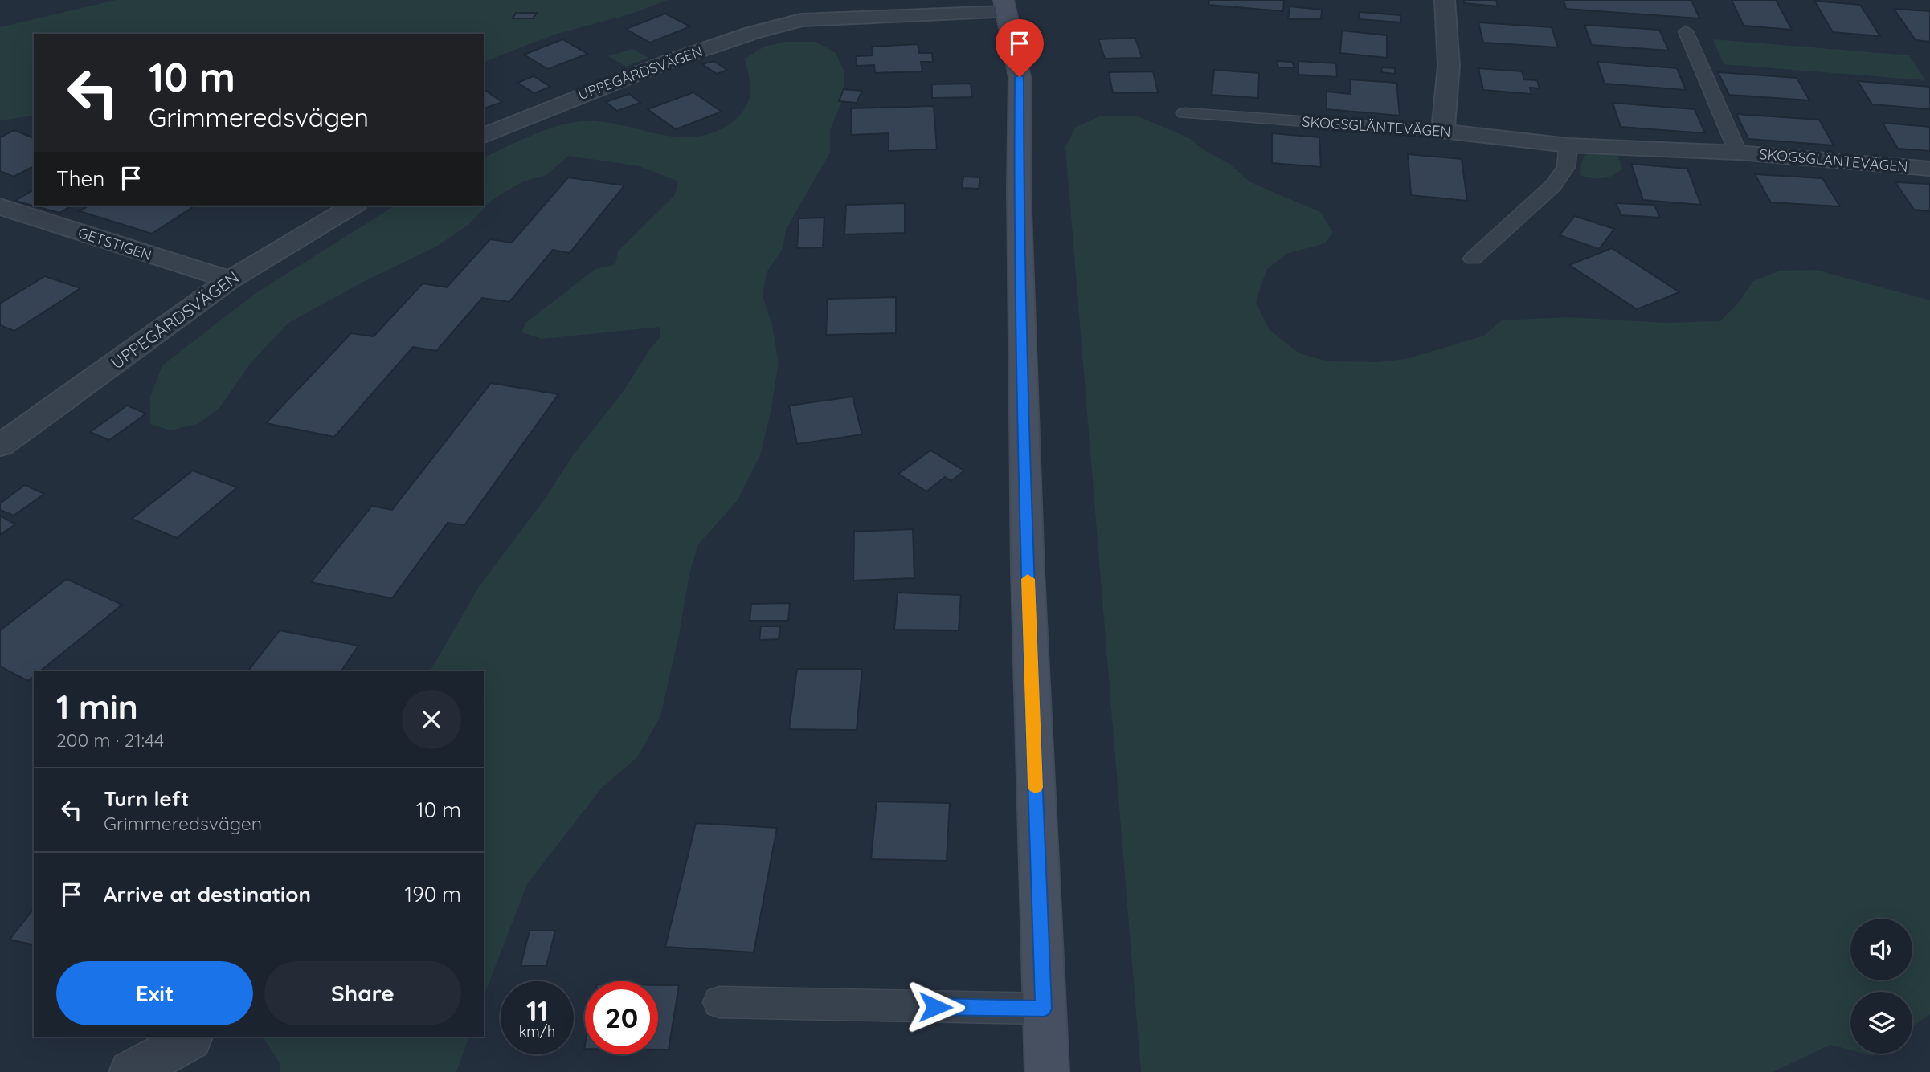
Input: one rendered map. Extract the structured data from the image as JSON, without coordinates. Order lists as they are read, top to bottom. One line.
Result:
{"streets":{"street":["UPPEGÅRDSVÄGEN","SKOGSGLÄNTEVÄGEN","GETSTIGEN"]},"crossings":[["UPPEGÅRDSVÄGEN","GETSTIGEN"]],"page":{"turn":["10 m","Grimmeredsvägen"],"then":"Then","heading":["1 min","200 m · 21:44"],"list":[{"name":"Turn left","note":"Grimmeredsvägen","value":"10 m"},{"name":"Arrive at destination","value":"190 m"}],"buttons":["Exit","Share"],"speed":"11 km/h","limit":"20"}}
